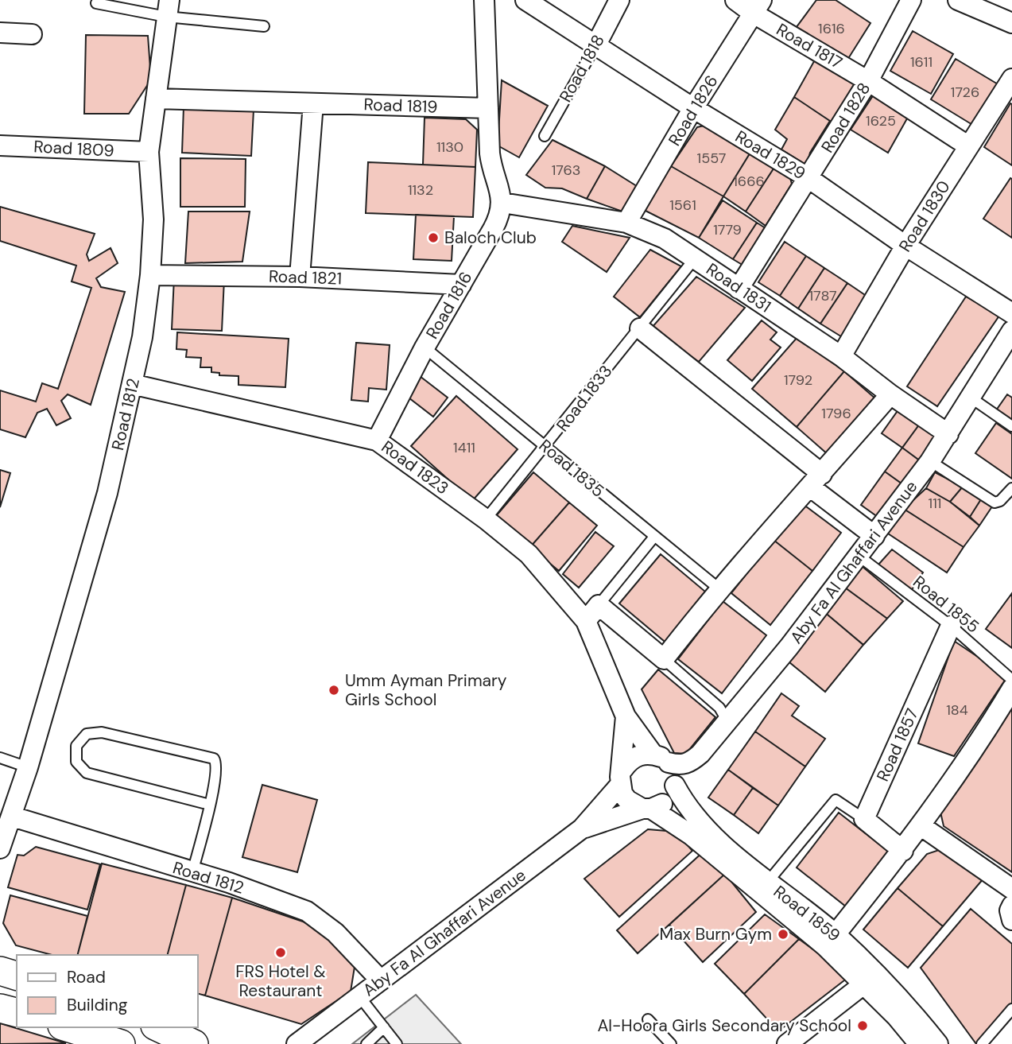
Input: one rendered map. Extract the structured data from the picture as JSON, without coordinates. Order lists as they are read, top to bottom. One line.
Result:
{"streets":{"street":["Road 1817","Road 1818","Road 1819","Road 1826","Road 1828","Road 1809","Road 1829","Road 1830","Road 1821","Road 1831","Road 1816","Road 1812","Road 1823","Aby Fa Al Ghaffari Avenue","Road 1857","Road 1859"],"lane":["Road 1833","Road 1835","Road 1855"]},"crossings":[["Road 1817","Road 1826"],["Road 1817","Road 1828"],["Road 1817","Road 1830"],["Road 1818","Road 1829"],["Road 1819","Road 1812"],["Road 1826","Road 1829"],["Road 1826","Road 1831"],["Road 1828","Road 1829"],["Road 1828","Road 1831"],["Road 1809","Road 1812"],["Road 1829","Road 1830"],["Road 1830","Road 1831"],["Road 1821","Road 1816"],["Road 1821","Road 1812"],["Road 1831","Road 1816"],["Road 1831","Road 1833"],["Road 1831","Aby Fa Al Ghaffari Avenue"],["Road 1816","Road 1823"],["Road 1816","Road 1835"],["Road 1833","Road 1823"],["Road 1833","Road 1835"],["Road 1812","Road 1823"],["Road 1812","Aby Fa Al Ghaffari Avenue"],["Road 1823","Aby Fa Al Ghaffari Avenue"],["Road 1823","Road 1859"],["Aby Fa Al Ghaffari Avenue","Road 1855"],["Aby Fa Al Ghaffari Avenue","Road 1859"],["Road 1855","Road 1857"]],"places":["Baloch Club","Umm Ayman Primary Girls School","Max Burn Gym","FRS Hotel & Restaurant","Al-Hoora Girls Secondary School"],"house_numbers":["1616","1611","1726","1625","1130","1557","1763","1666","1132","1561","1779","1787","1792","1796","1411","111","184"],"legend":["Road","Building"]}
